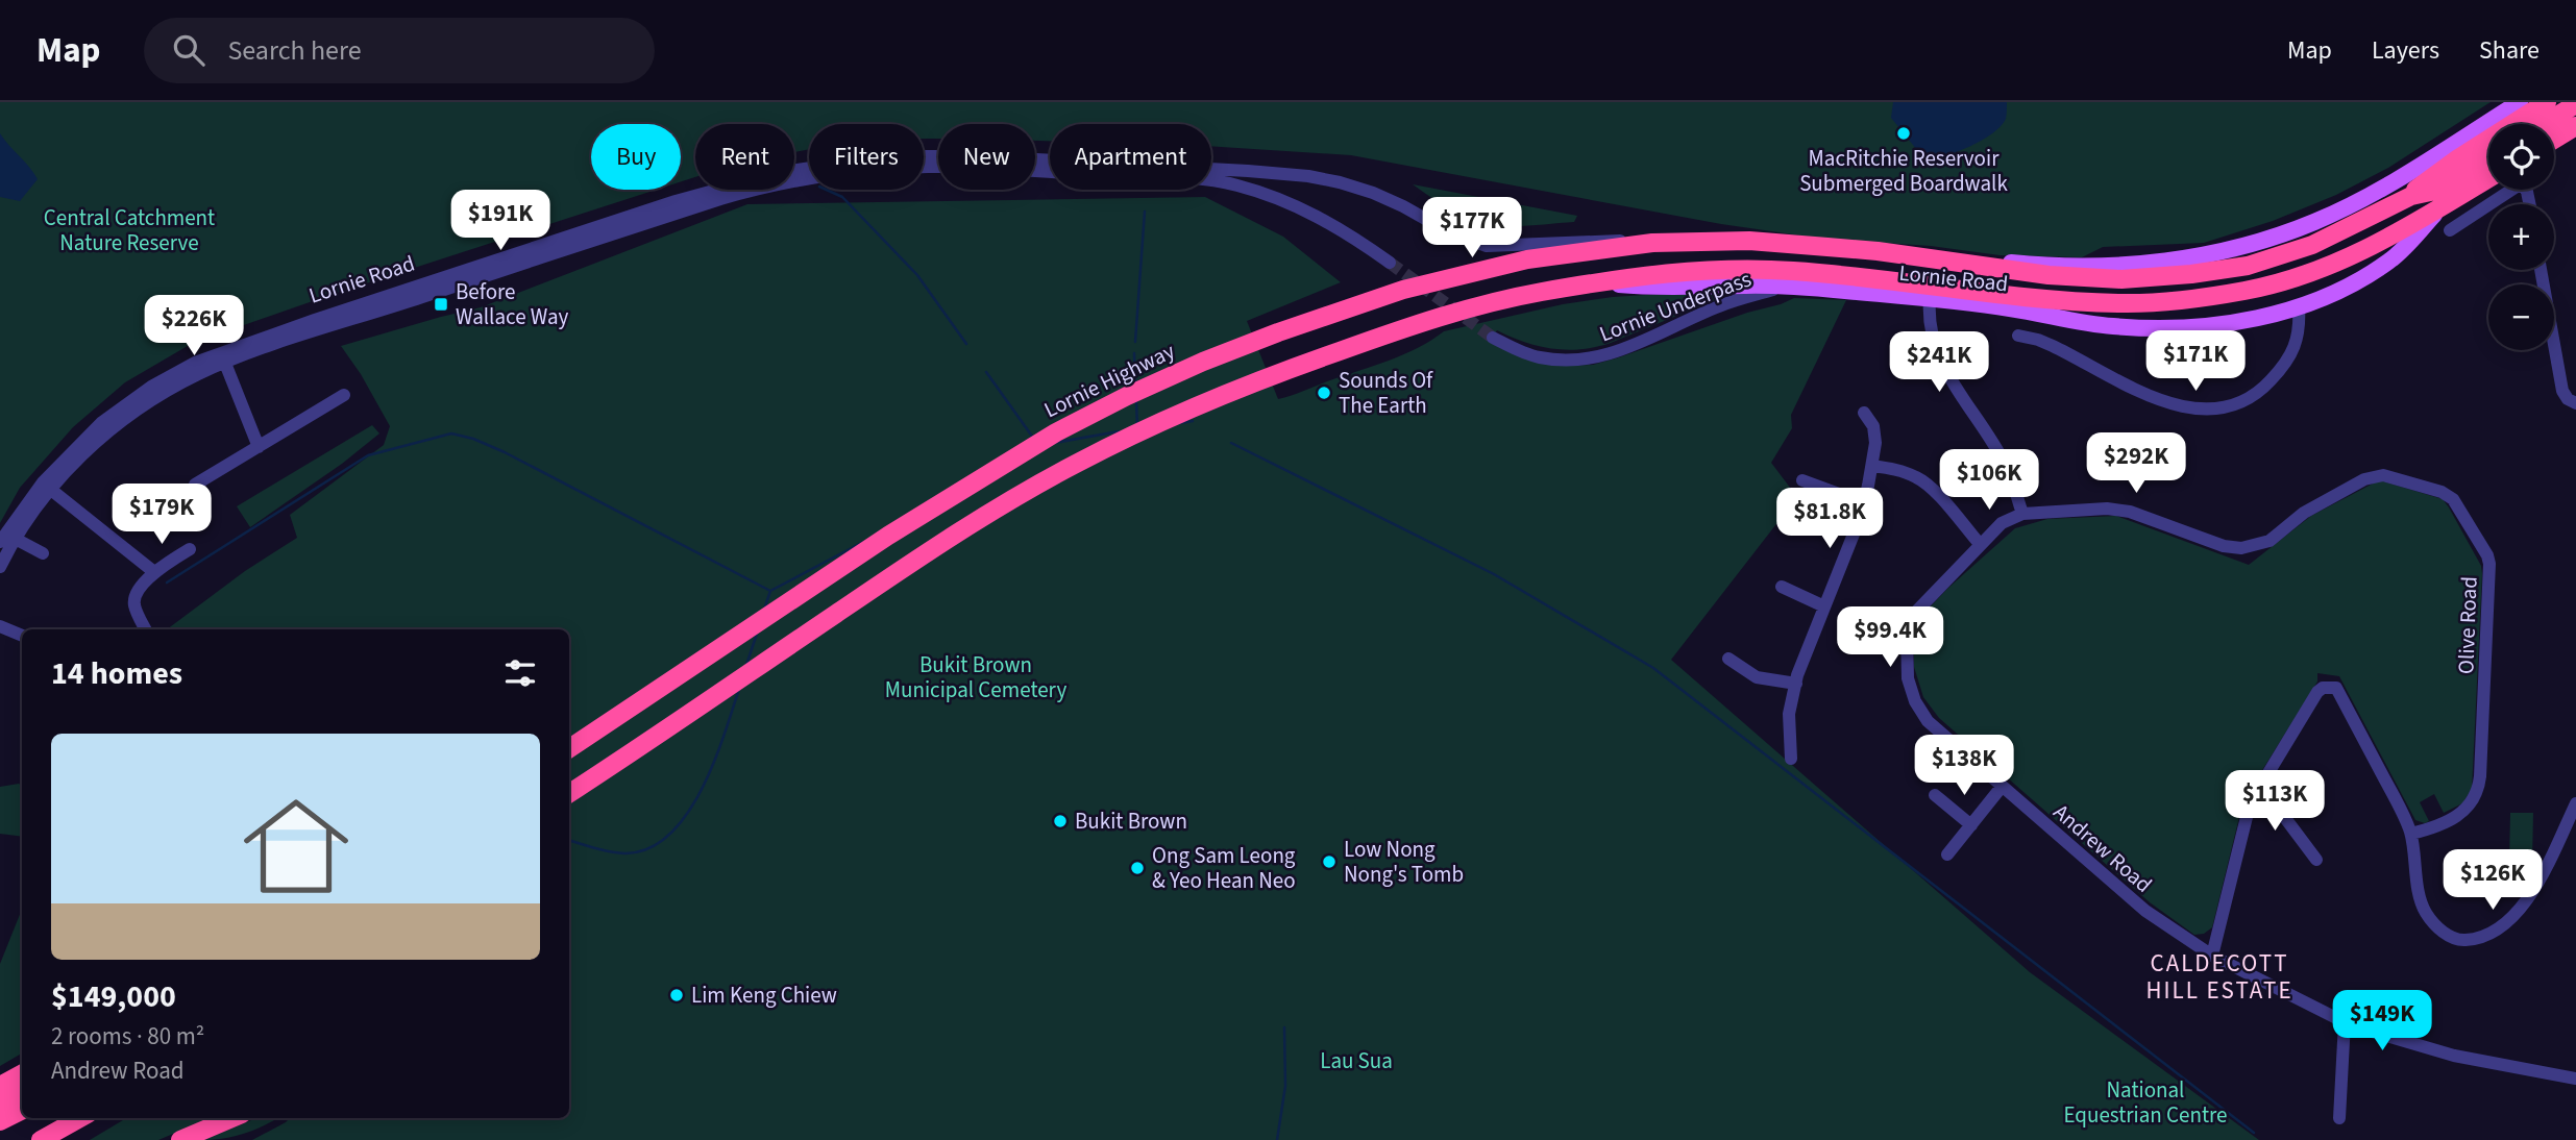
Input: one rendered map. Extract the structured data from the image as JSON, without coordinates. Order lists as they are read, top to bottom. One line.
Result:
{"streets":{"highway":["Lornie Road","Lornie Highway"],"street":["Lornie Underpass","Olive Road","Andrew Road"]},"crossings":[["Lornie Road","Lornie Underpass"],["Lornie Road","Lornie Highway"],["Olive Road","Andrew Road"]],"districts":["CALDECOTT HILL ESTATE"],"parks":["Central Catchment Nature Reserve","Bukit Brown Municipal Cemetery","Lau Sua","National Equestrian Centre"],"places":{"other":["MacRitchie Reservoir Submerged Boardwalk","Sounds Of The Earth","Bukit Brown","Low Nong Nong's Tomb","Ong Sam Leong & Yeo Hean Neo","Lim Keng Chiew"],"transit":["Before Wallace Way"]},"page":{"header":"Map","search":"Search here","nav":["Map","Layers","Share"],"map_buttons":["+","−"],"chip":["Buy","Rent","Filters","New","Apartment"],"price":["$191K","$177K","$226K","$171K","$241K","$292K","$106K","$179K","$81.8K","$99.4K","$138K","$113K","$126K","$149K"],"heading":"14 homes","list":[{"name":"$149,000","note":"2 rooms · 80 m² · Andrew Road"}]}}
